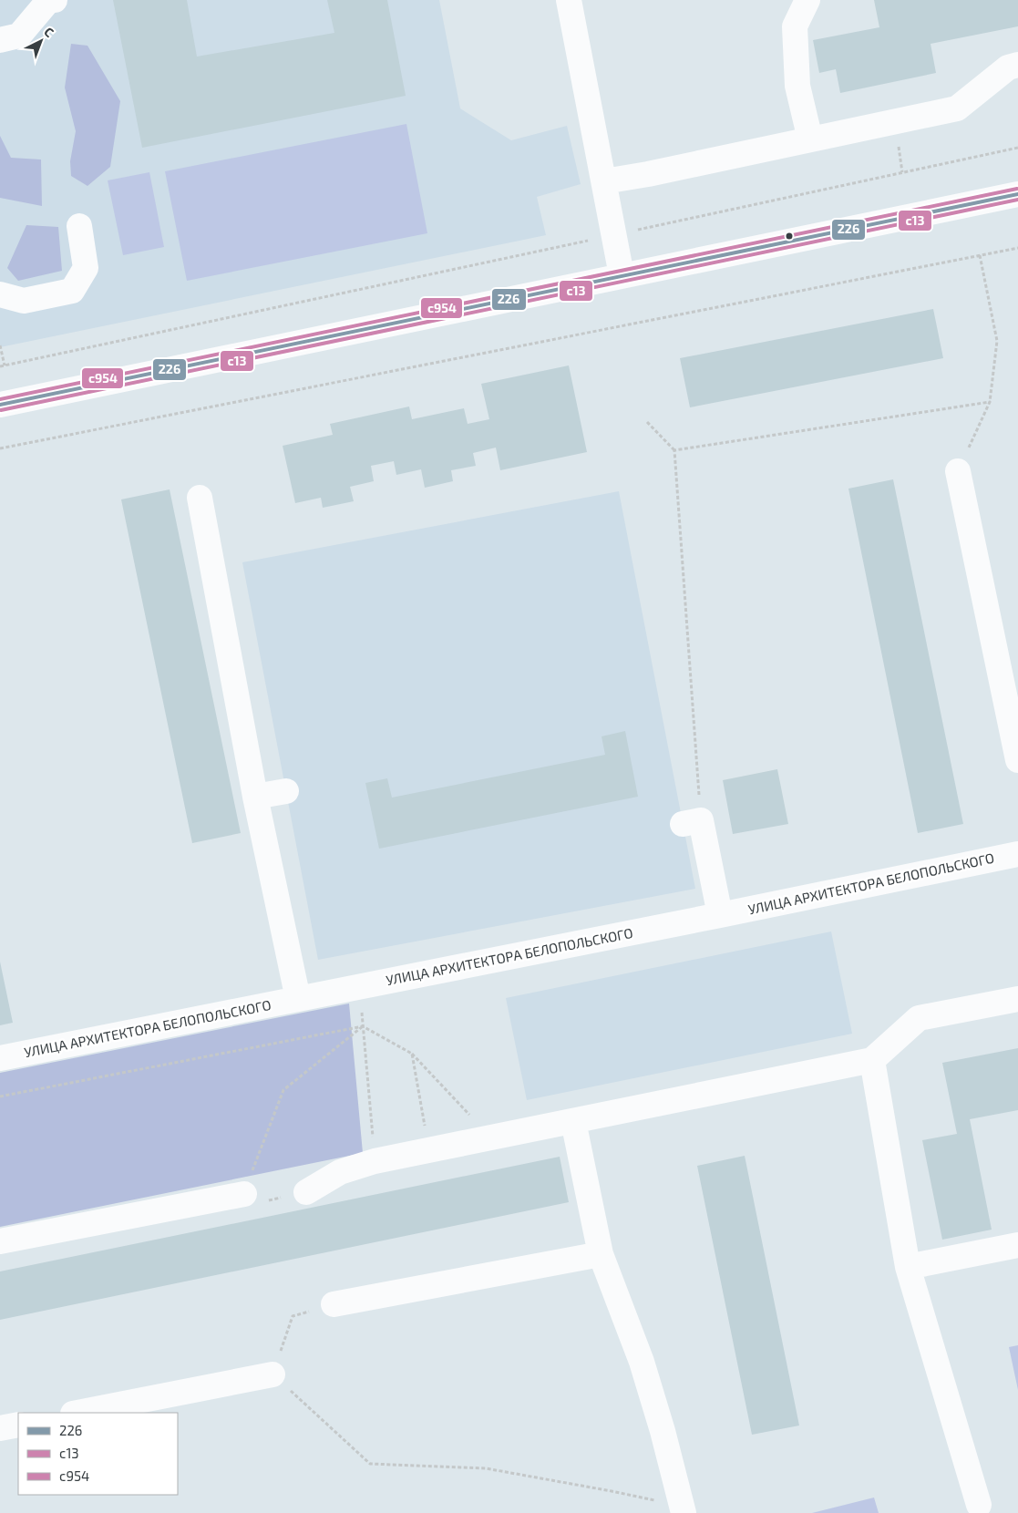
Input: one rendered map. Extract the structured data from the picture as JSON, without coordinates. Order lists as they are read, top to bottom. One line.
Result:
{"streets":{"street":["УЛИЦА АРХИТЕКТОРА БЕЛОПОЛЬСКОГО"]},"lines":["transit line с954","transit line 226","transit line с13"],"legend":["226","с13","с954"],"north":"top right"}
